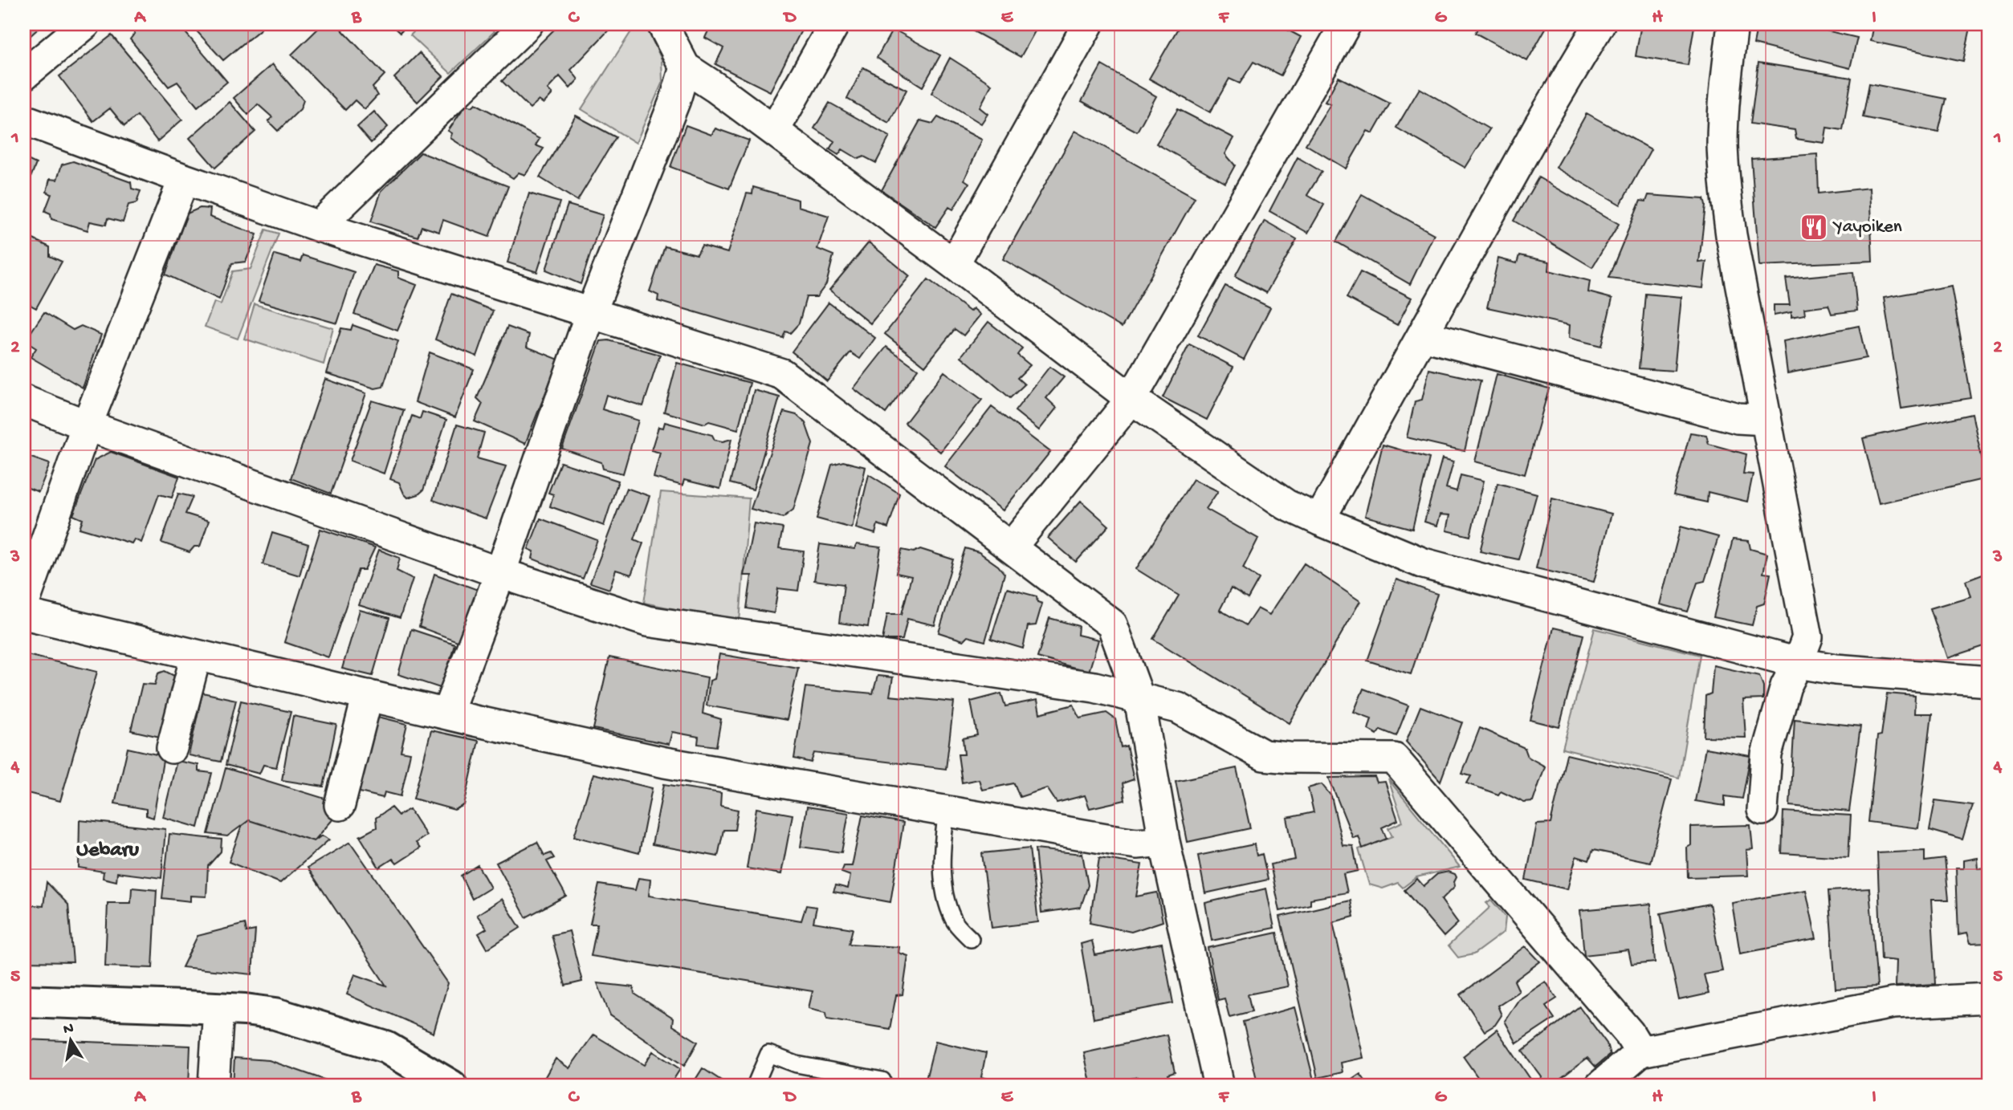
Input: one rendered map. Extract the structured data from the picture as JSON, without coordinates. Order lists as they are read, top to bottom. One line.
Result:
{"districts":["Uebaru"],"places":{"restaurant":["Yayoiken"]},"north":"top","grid":{"columns":["A","B","C","D","E","F","G","H","I"],"rows":["1","2","3","4","5"]}}
